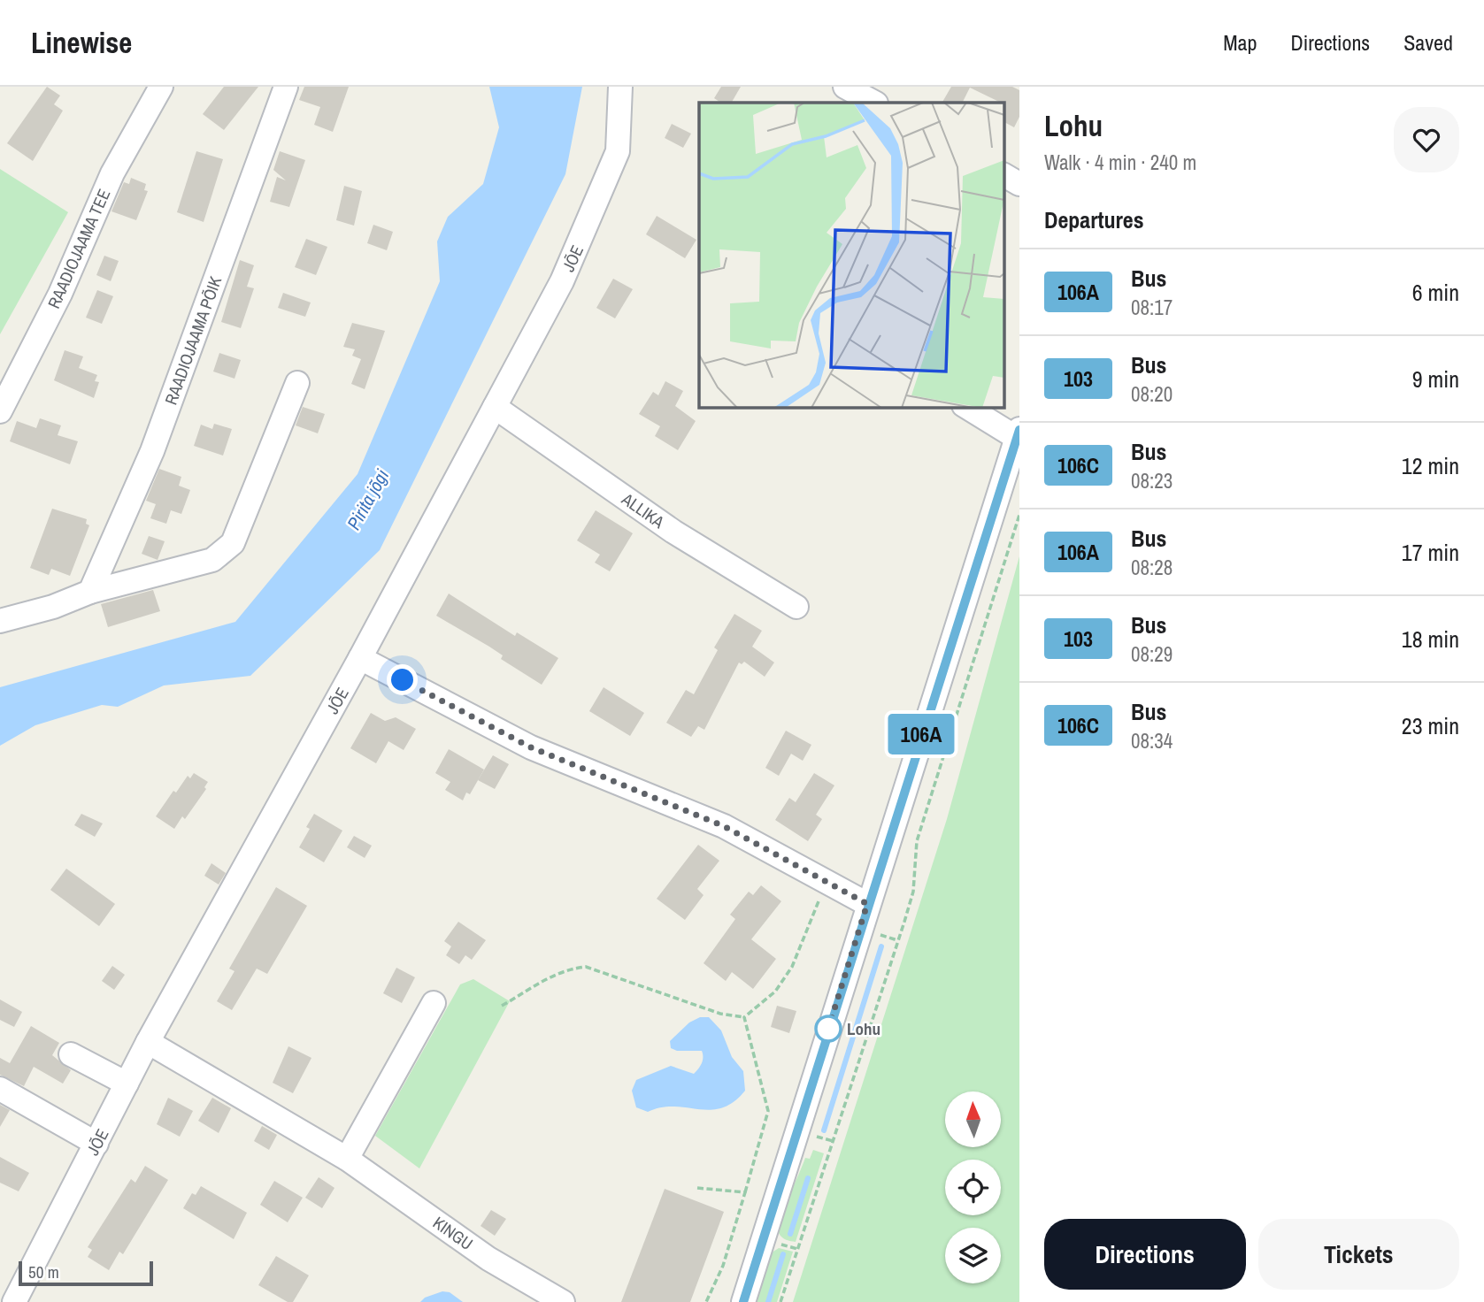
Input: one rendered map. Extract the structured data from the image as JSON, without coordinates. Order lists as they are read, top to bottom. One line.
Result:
{"streets":{"street":["RAADIOJAAMA TEE","JÕE","RAADIOJAAMA PÕIK","ALLIKA","KINGU"]},"crossings":[["JÕE","ALLIKA"],["JÕE","KINGU"]],"water":["Pirita jõgi"],"places":["Lohu"],"lines":["bus line 106A"],"scale_bar":"50 m","north":"top","page":{"header":"Linewise","nav":["Map","Directions","Saved"],"on_map":"106A","heading":[["Lohu","Walk · 4 min · 240 m"],"Departures"],"list":[{"mark":"106A","name":"Bus","note":"08:17","value":"6 min"},{"mark":"103","name":"Bus","note":"08:20","value":"9 min"},{"mark":"106C","name":"Bus","note":"08:23","value":"12 min"},{"mark":"106A","name":"Bus","note":"08:28","value":"17 min"},{"mark":"103","name":"Bus","note":"08:29","value":"18 min"},{"mark":"106C","name":"Bus","note":"08:34","value":"23 min"}],"buttons":["Directions","Tickets"],"scale":"50 m"}}
